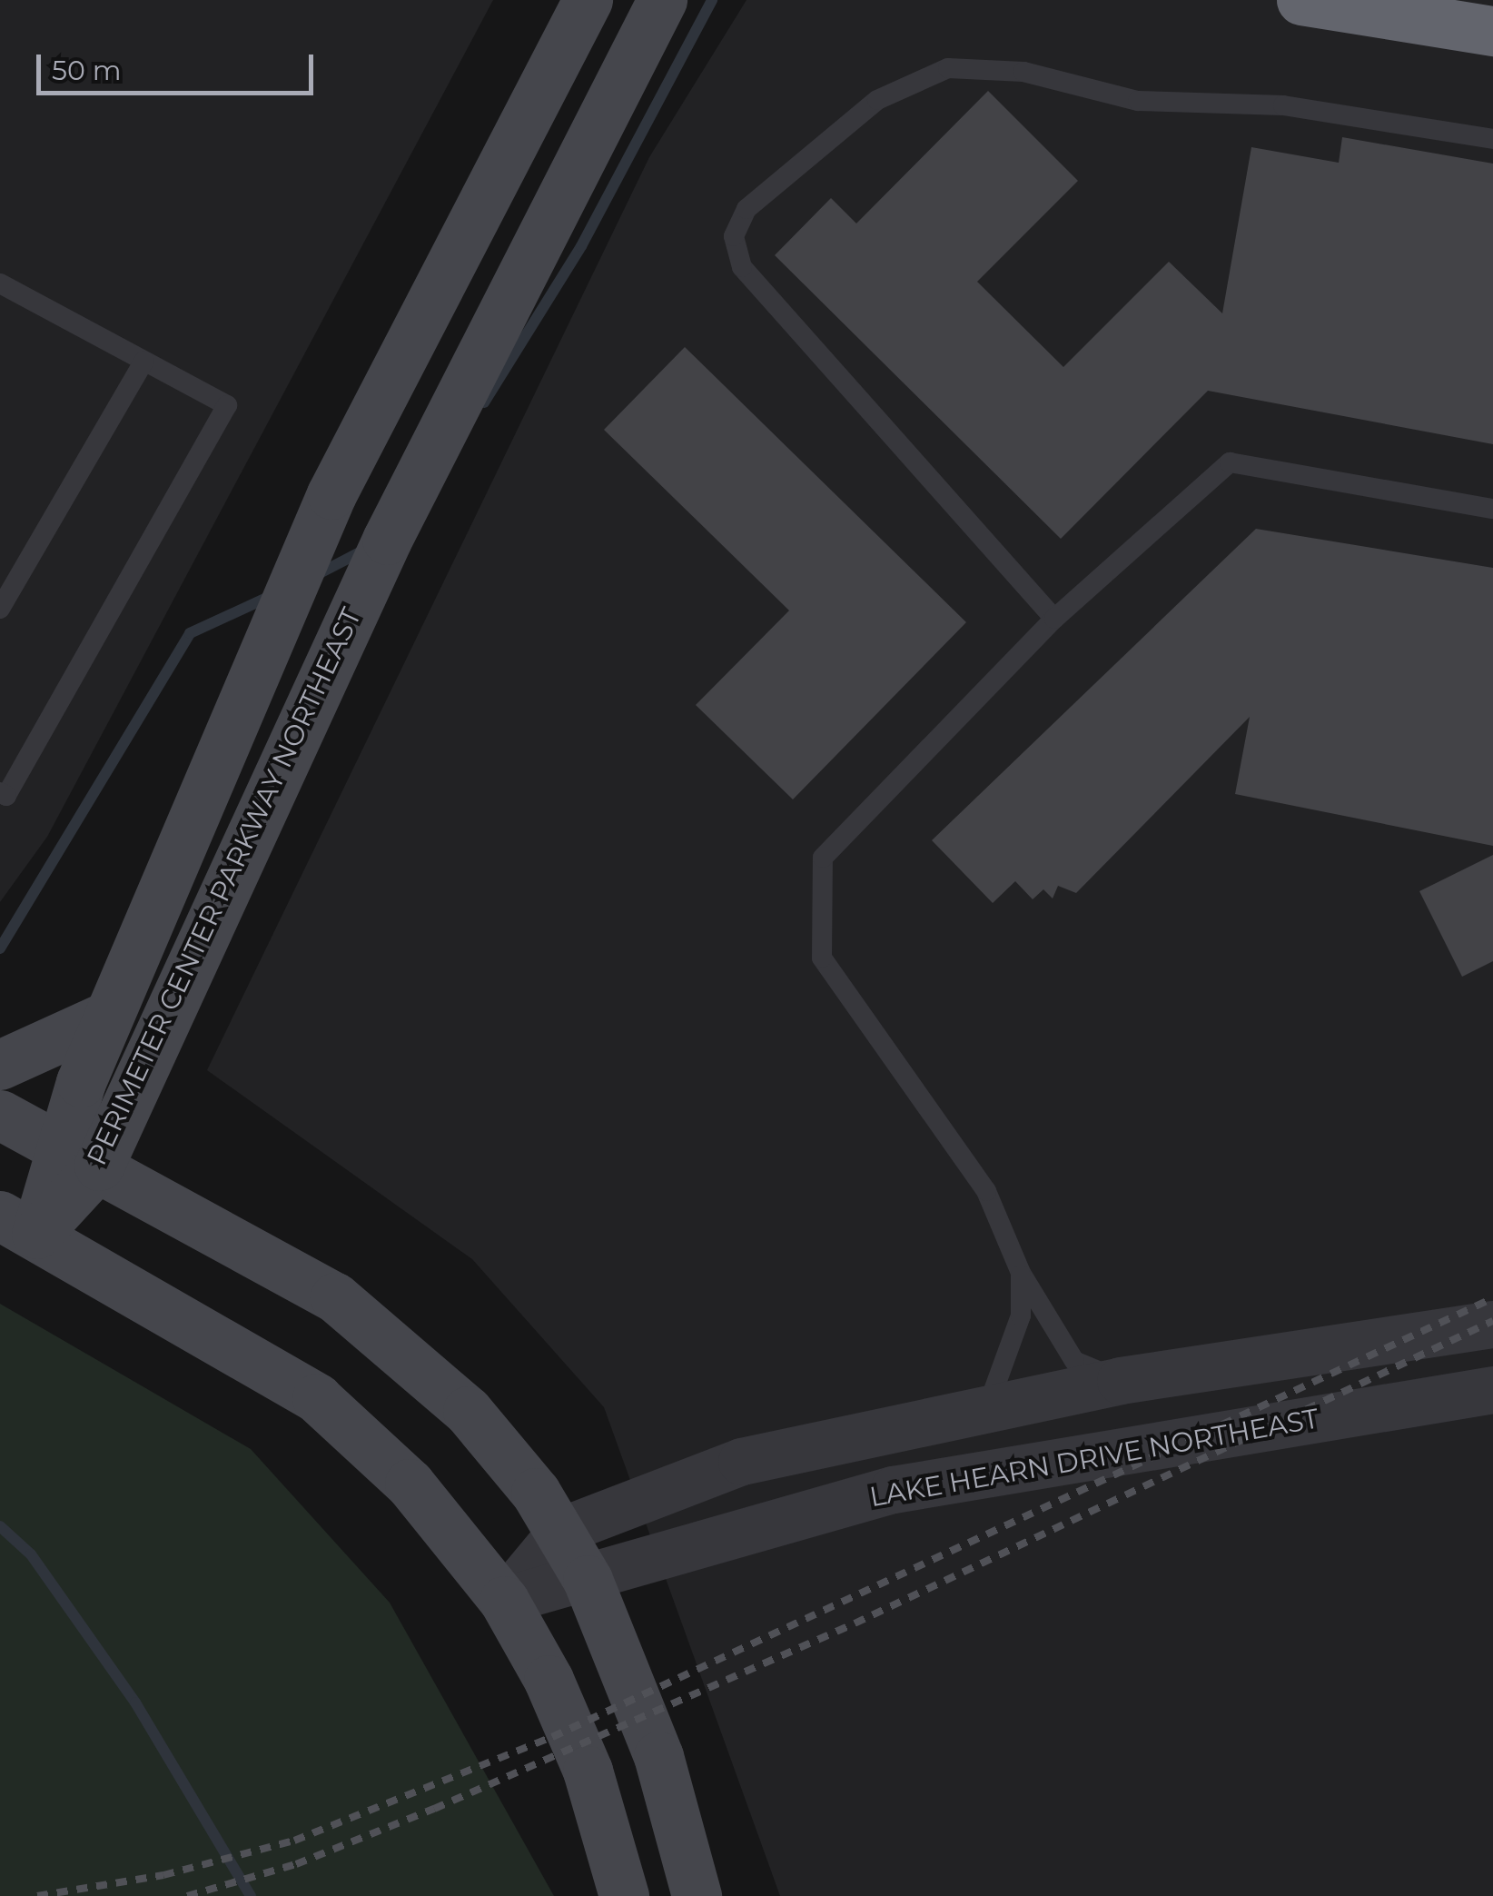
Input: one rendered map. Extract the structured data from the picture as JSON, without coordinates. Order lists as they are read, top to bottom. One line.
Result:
{"streets":{"main road":["PERIMETER CENTER PARKWAY NORTHEAST"],"street":["LAKE HEARN DRIVE NORTHEAST"]},"scale_bar":"50 m"}
